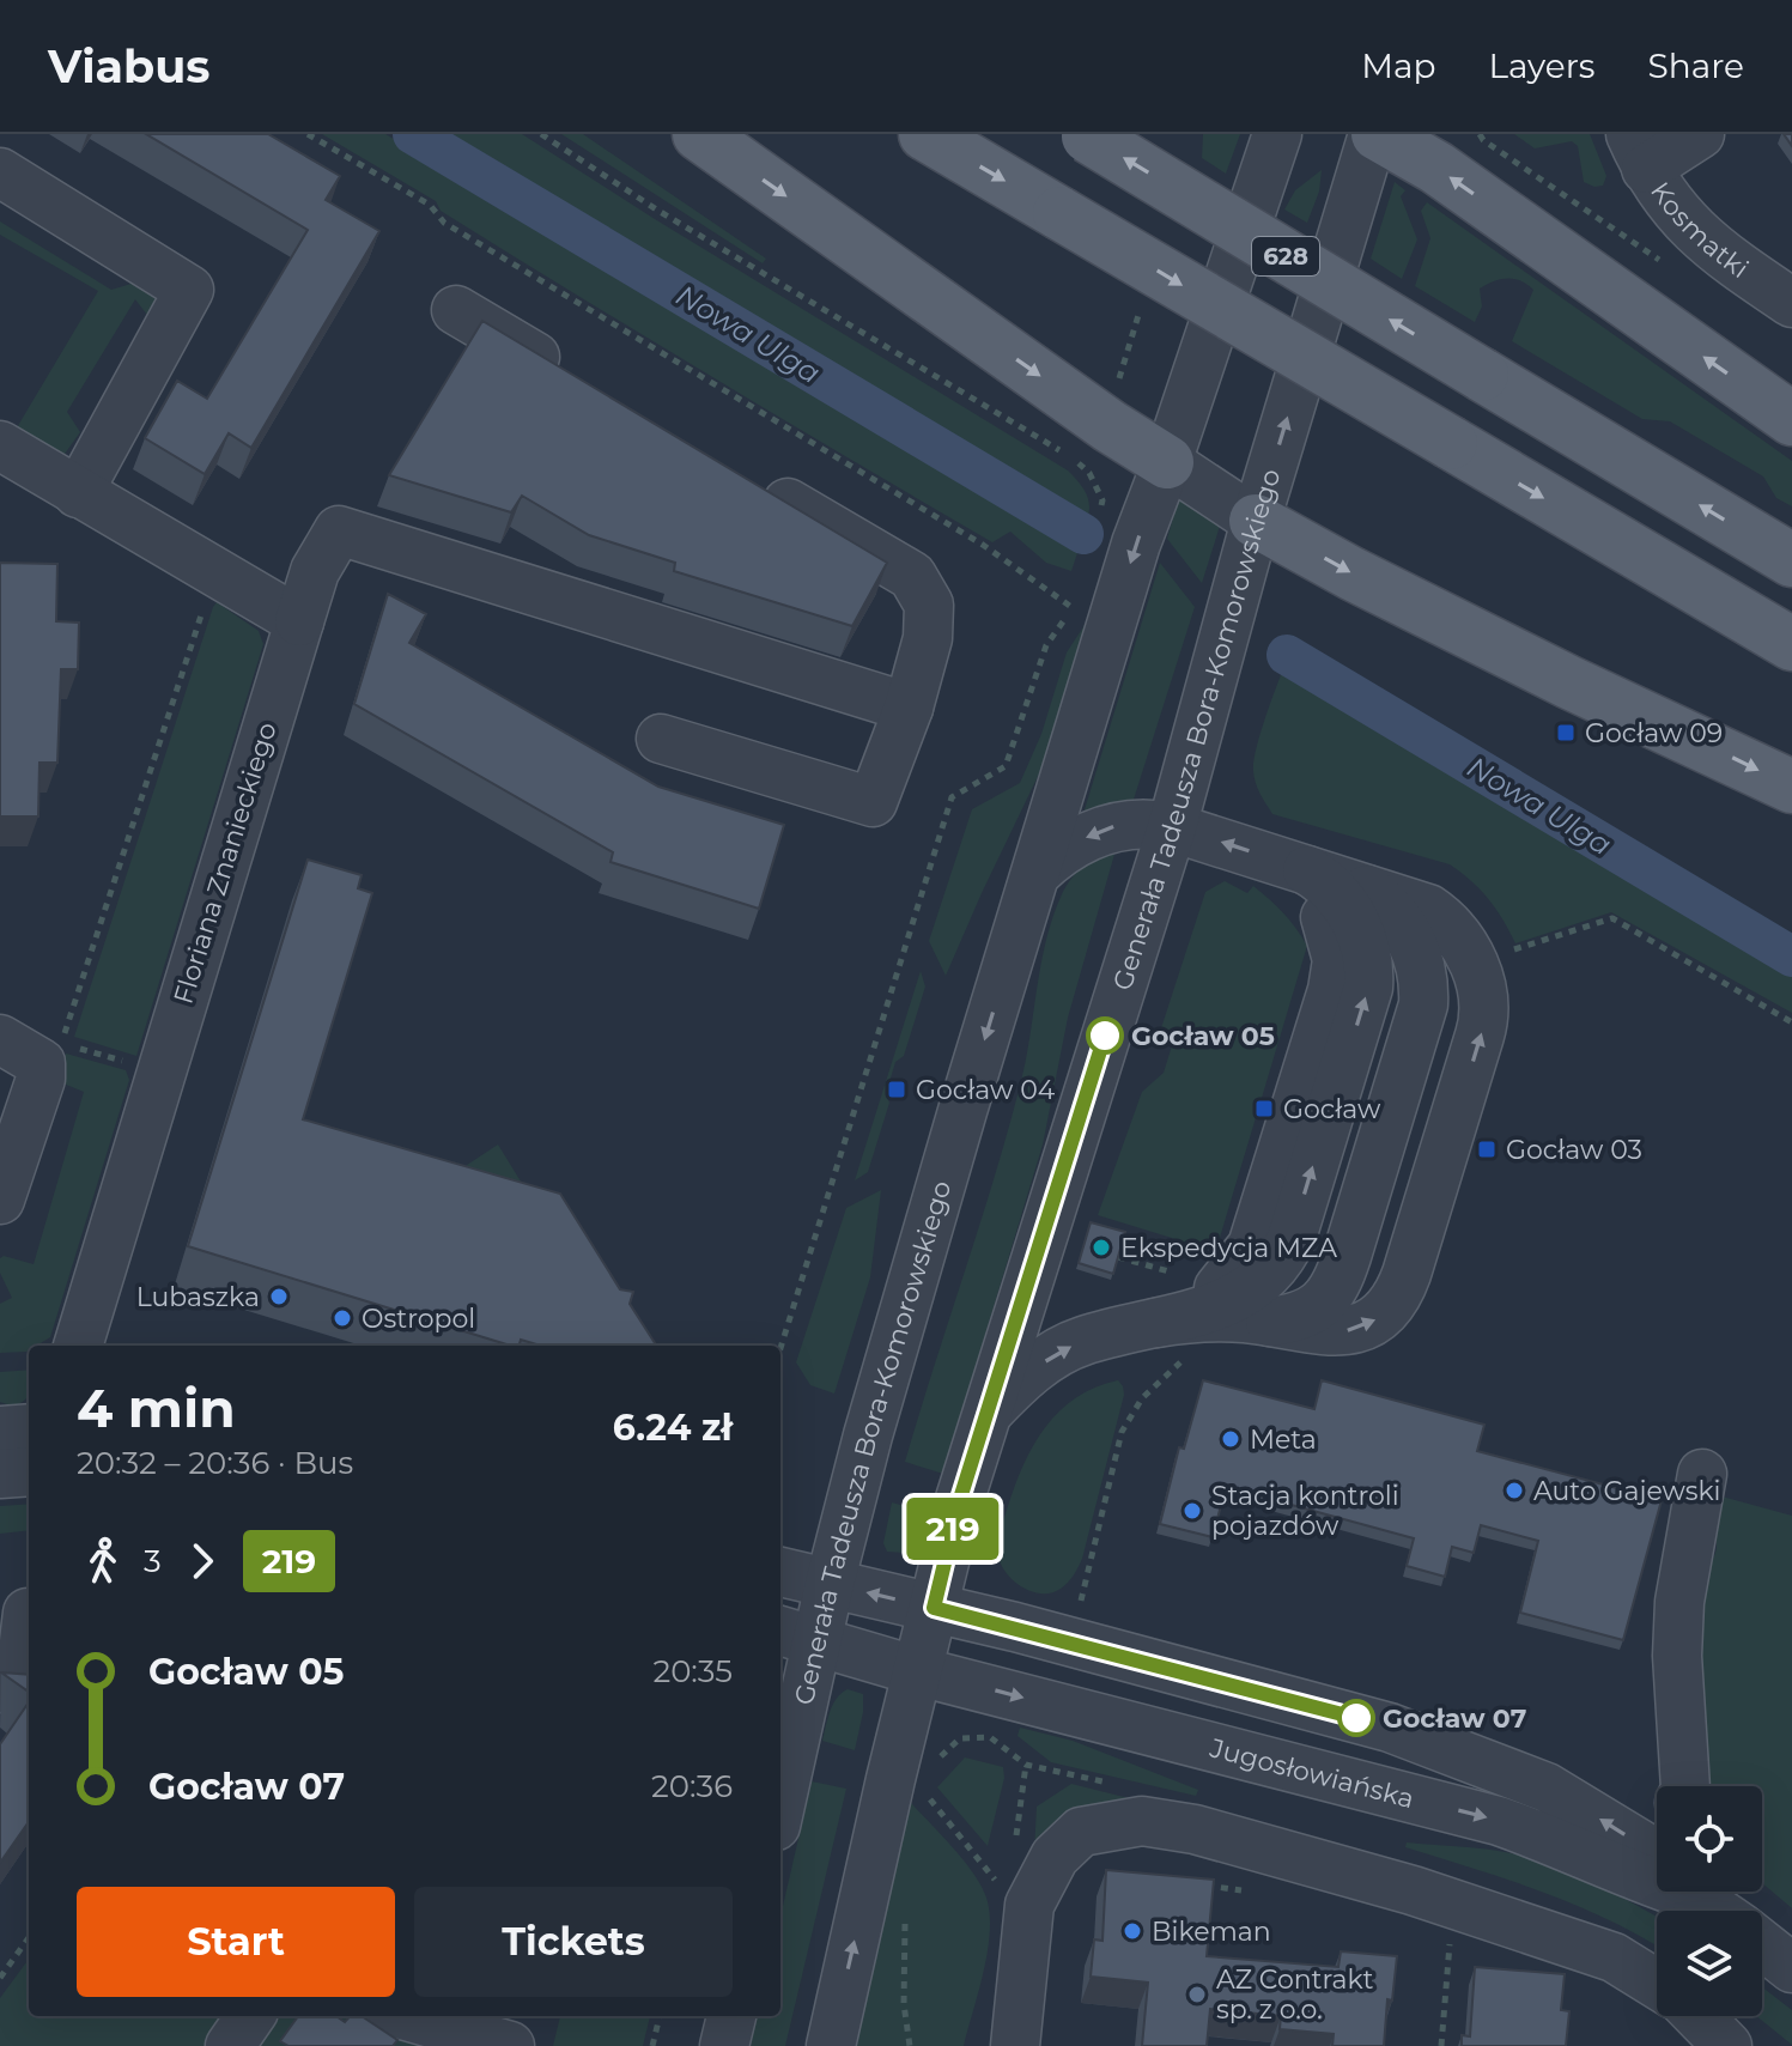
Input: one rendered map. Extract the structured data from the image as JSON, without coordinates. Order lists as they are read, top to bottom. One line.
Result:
{"streets":{"main road":["628"],"street":["Kosmatki","Generała Tadeusza Bora-Komorowskiego","Floriana Znanieckiego","Jugosłowiańska"]},"crossings":[["Generała Tadeusza Bora-Komorowskiego","Jugosłowiańska"]],"water":["Nowa Ulga"],"places":{"transit":["Gocław 09","Gocław 04","Gocław","Gocław 03"],"other":["Gocław 05","Ekspedycja MZA","Lubaszka","Ostropol","Meta","Auto Gajewski","Stacja kontroli pojazdów","Gocław 07","Bikeman","AZ Contrakt sp. z o.o."]},"lines":["bus line 219"],"page":{"header":"Viabus","nav":["Map","Layers","Share"],"on_map":"219","heading":["4 min","20:32 – 20:36 · Bus","6.24 zł"],"legs":["3","219"],"list":[{"name":"Gocław 05","value":"20:35"},{"name":"Gocław 07","value":"20:36"}],"buttons":["Start","Tickets"]}}
